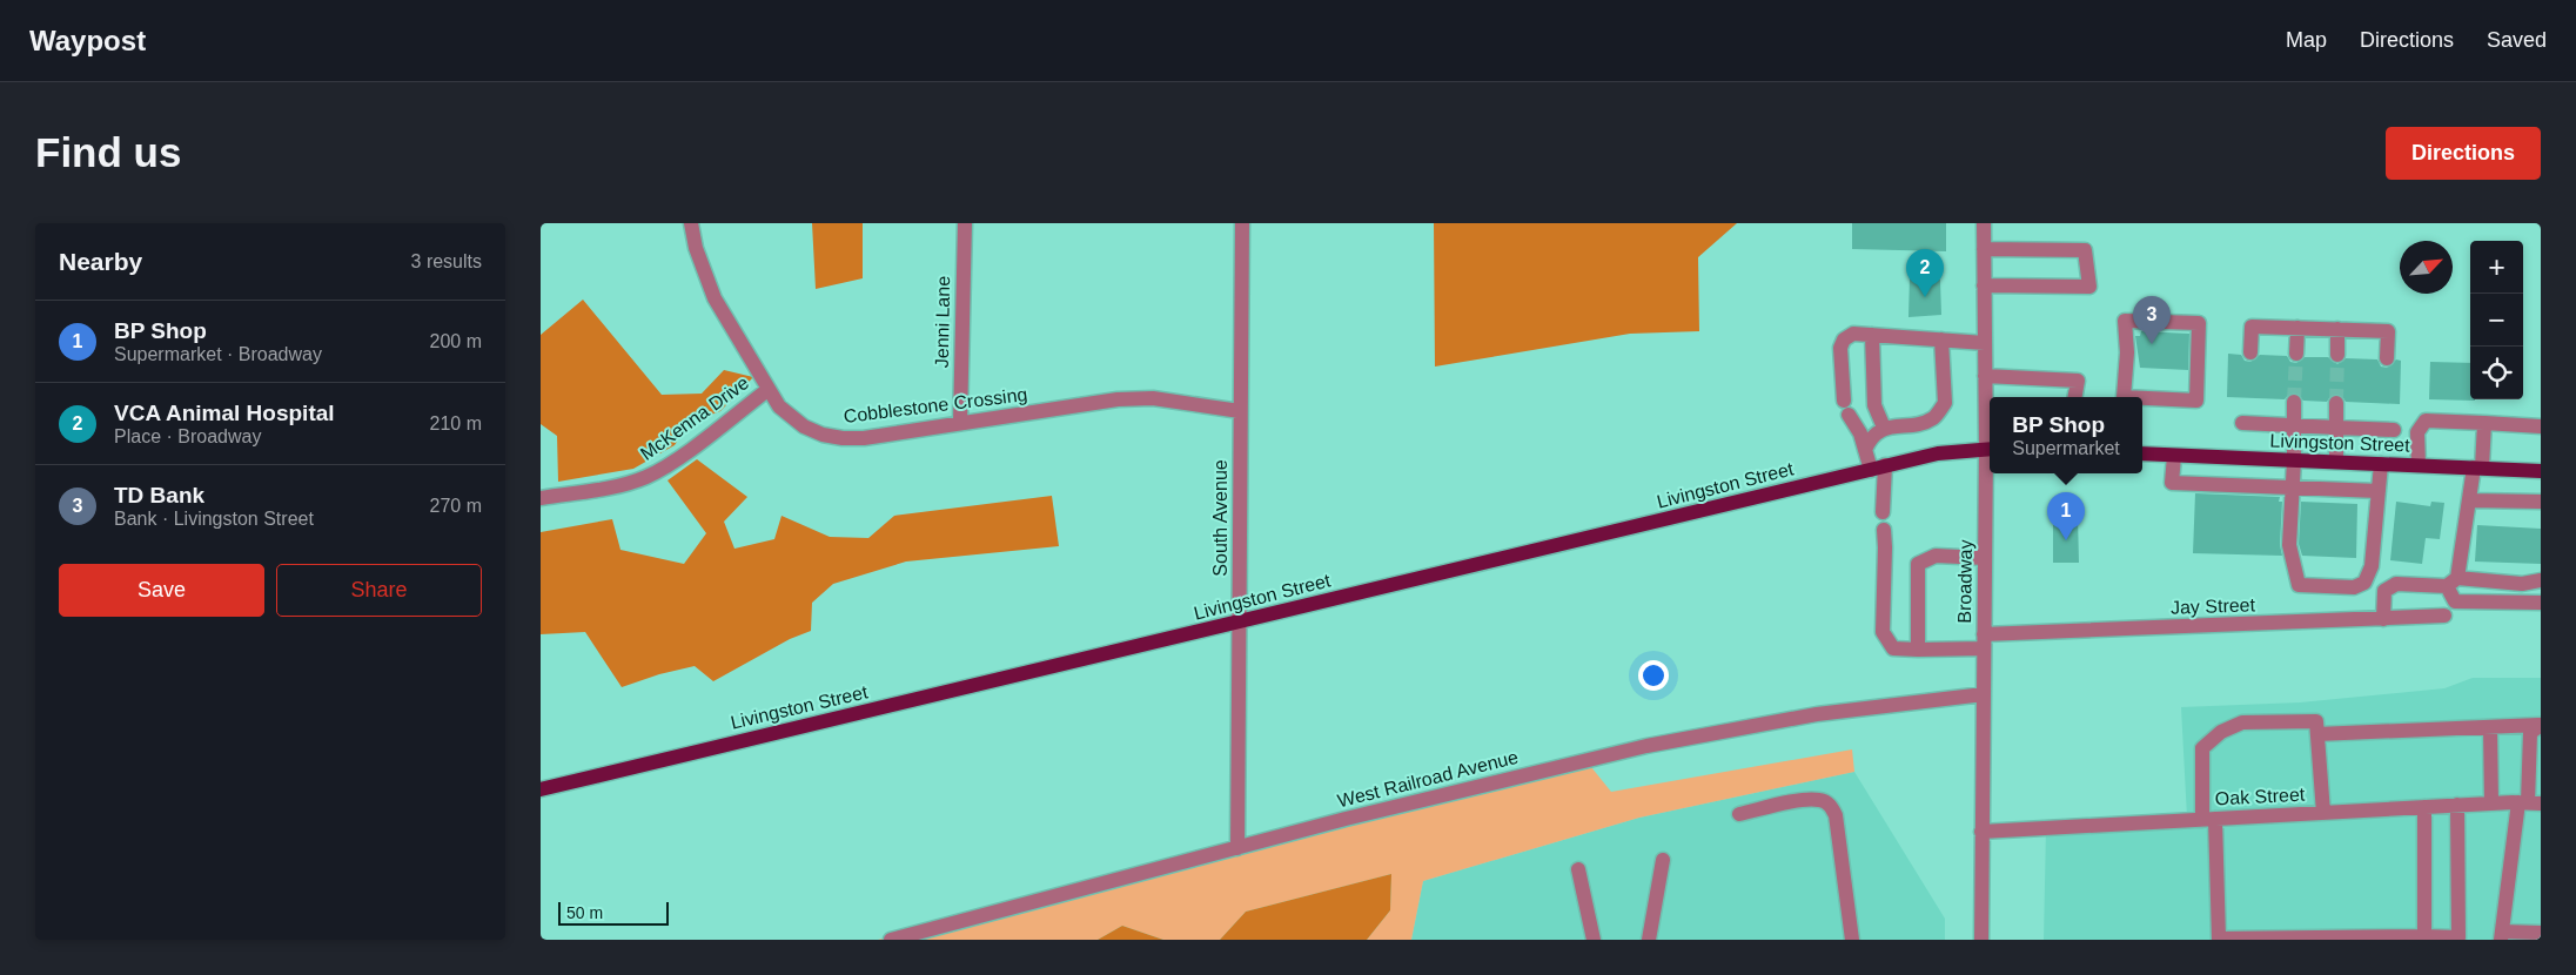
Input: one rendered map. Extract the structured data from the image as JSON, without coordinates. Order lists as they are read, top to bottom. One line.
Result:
{"streets":{"main road":["Livingston Street"],"street":["Jenni Lane","Cobblestone Crossing","McKenna Drive","South Avenue","Broadway","Jay Street","West Railroad Avenue","Oak Street"]},"crossings":[["Jenni Lane","Cobblestone Crossing"],["Cobblestone Crossing","McKenna Drive"],["Cobblestone Crossing","South Avenue"],["Livingston Street","South Avenue"],["Livingston Street","Broadway"],["South Avenue","West Railroad Avenue"],["Broadway","Jay Street"],["Broadway","West Railroad Avenue"],["Broadway","Oak Street"]],"scale_bar":"50 m","north":"top right","page":{"header":"Waypost","nav":["Map","Directions","Saved"],"buttons":["Directions",["Save","Share"]],"title":"Find us","heading":["Nearby","3 results"],"map_buttons":["+","−"],"pins":["2","3","1"],"list":[{"mark":"1","name":"BP Shop","note":"Supermarket · Broadway","value":"200 m"},{"mark":"2","name":"VCA Animal Hospital","note":"Place · Broadway","value":"210 m"},{"mark":"3","name":"TD Bank","note":"Bank · Livingston Street","value":"270 m"}],"popup":["BP Shop","Supermarket"],"scale":"50 m"}}
